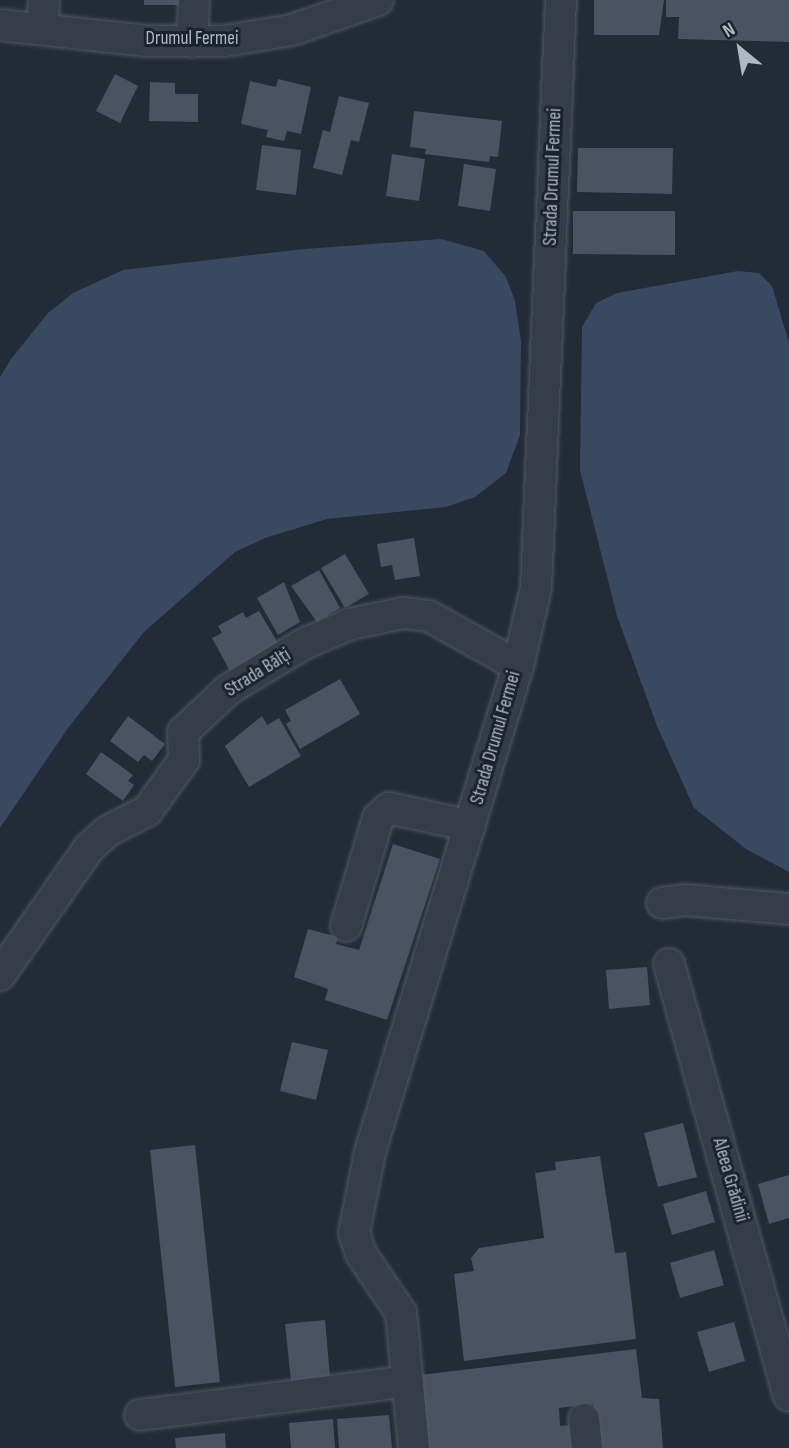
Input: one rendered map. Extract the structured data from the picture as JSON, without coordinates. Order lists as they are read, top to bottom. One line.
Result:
{"streets":{"street":["Drumul Fermei","Strada Drumul Fermei","Strada Bălți","Aleea Grădinii"]},"crossings":[["Strada Drumul Fermei","Strada Bălți"]],"north":"top left"}
